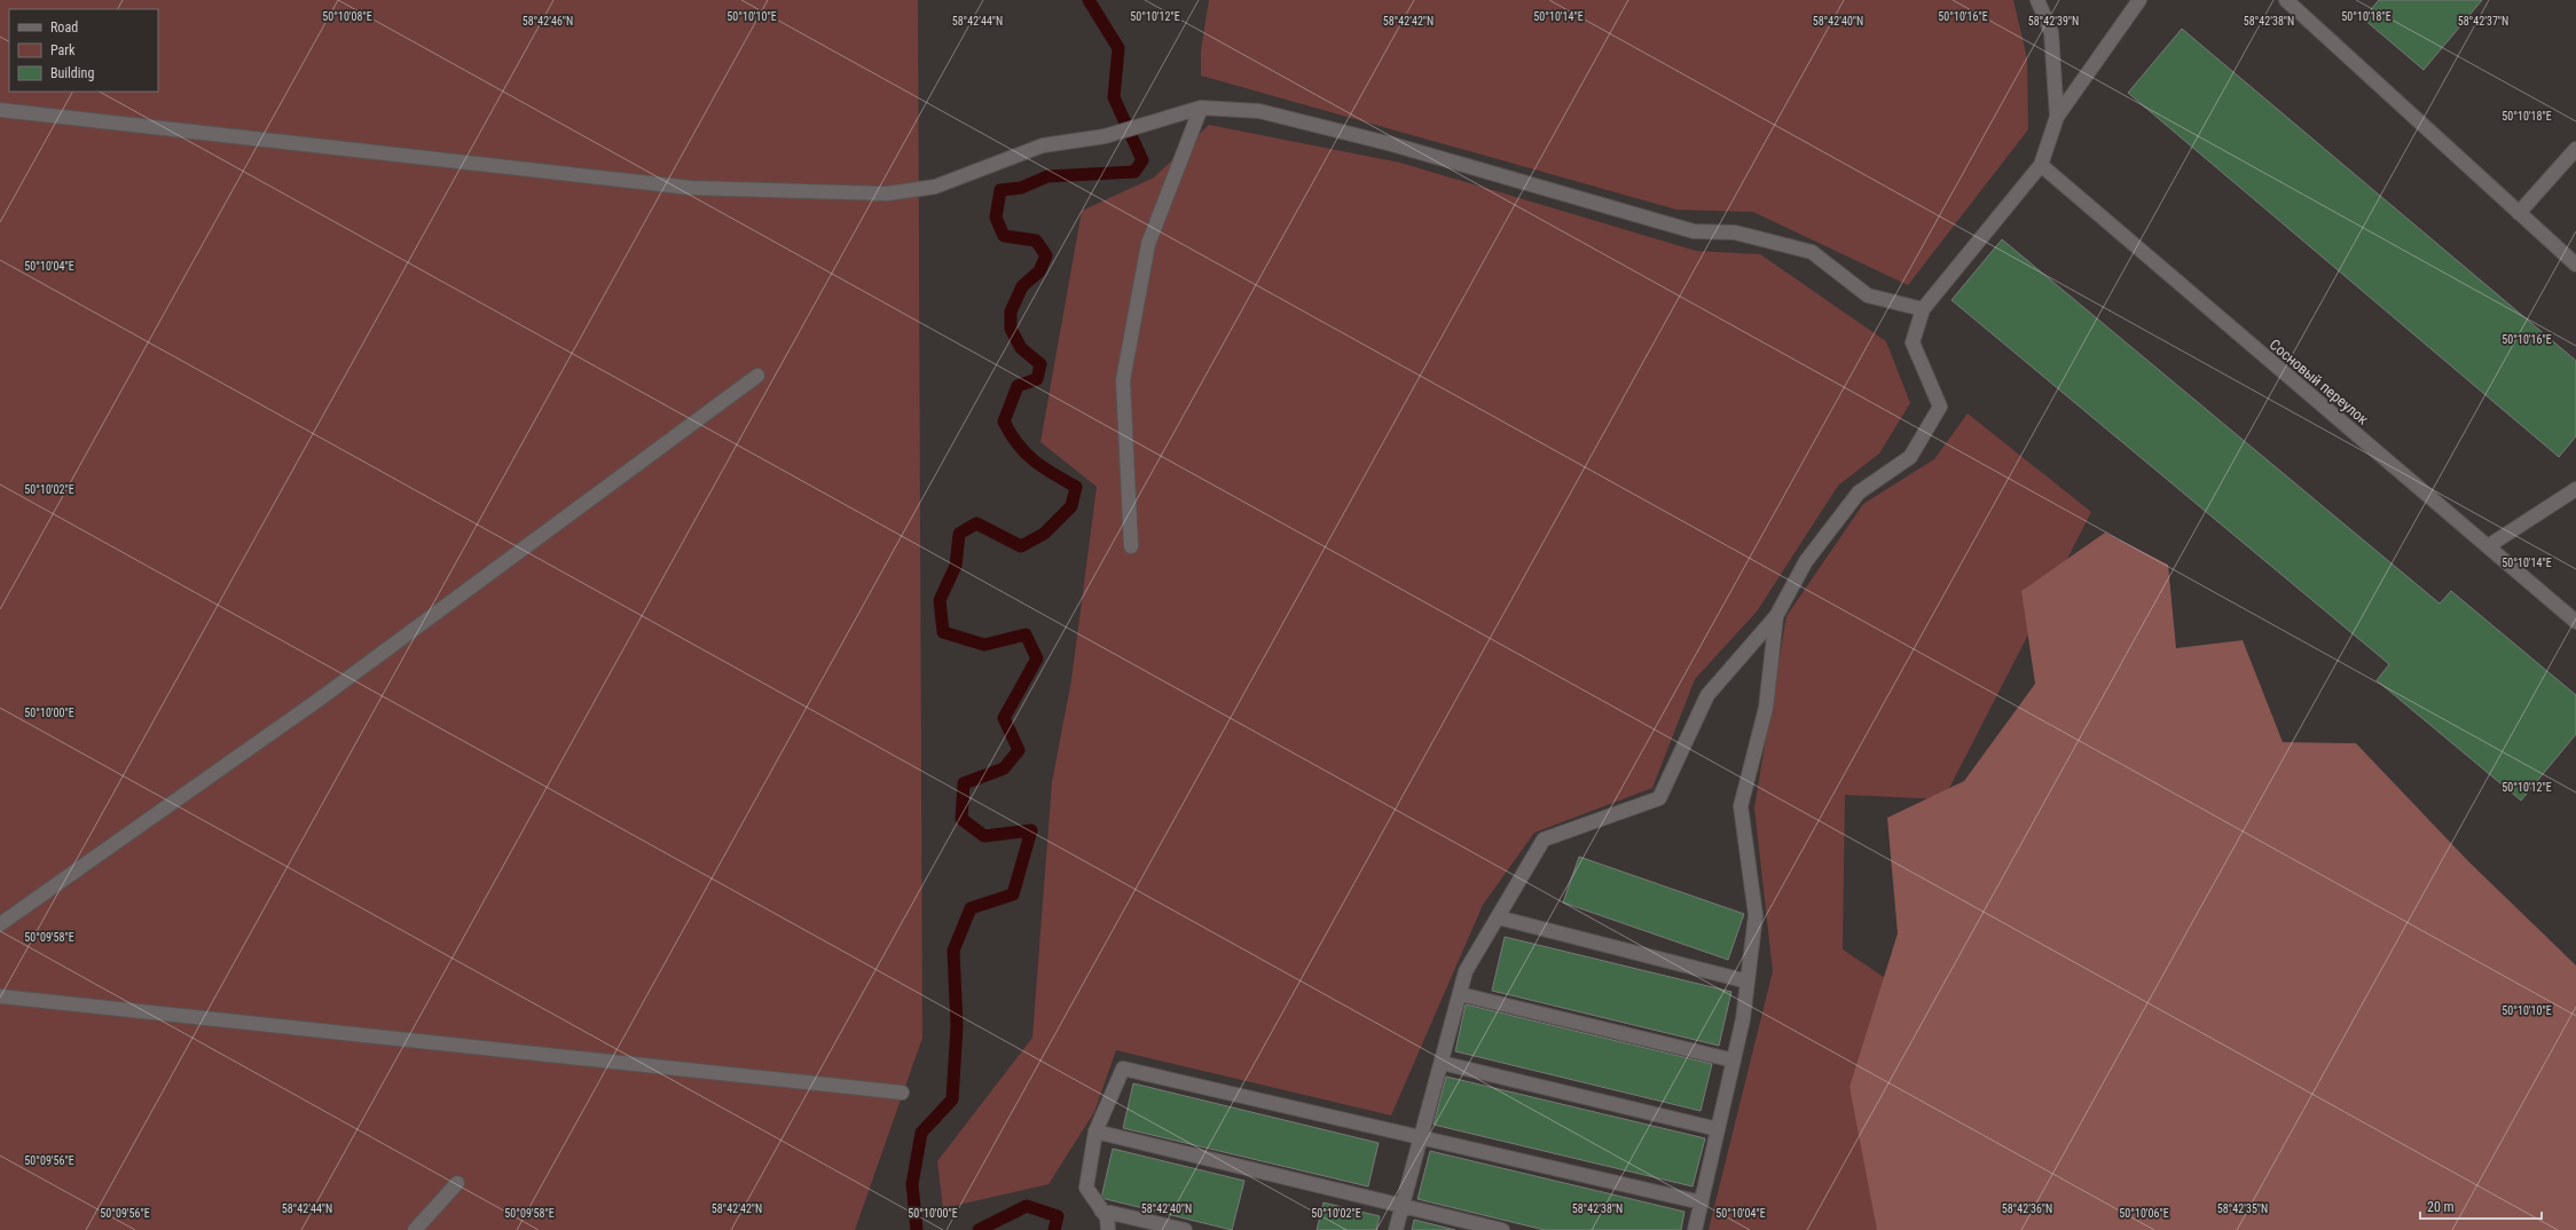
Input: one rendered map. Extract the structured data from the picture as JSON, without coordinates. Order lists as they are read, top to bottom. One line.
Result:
{"streets":{"street":["Сосновый переулок"]},"legend":["Road","Park","Building"],"scale_bar":"20 m","coordinates":["50°10'18\"E","50°10'12\"E","50°10'14\"E","50°10'08\"E","50°10'10\"E","50°10'16\"E","58°42'46\"N","58°42'44\"N","58°42'42\"N","58°42'40\"N","58°42'39\"N","58°42'38\"N","58°42'37\"N","50°10'04\"E","50°10'02\"E","50°10'00\"E","50°09'58\"E","50°09'56\"E","58°42'36\"N","58°42'35\"N","50°10'06\"E"]}
